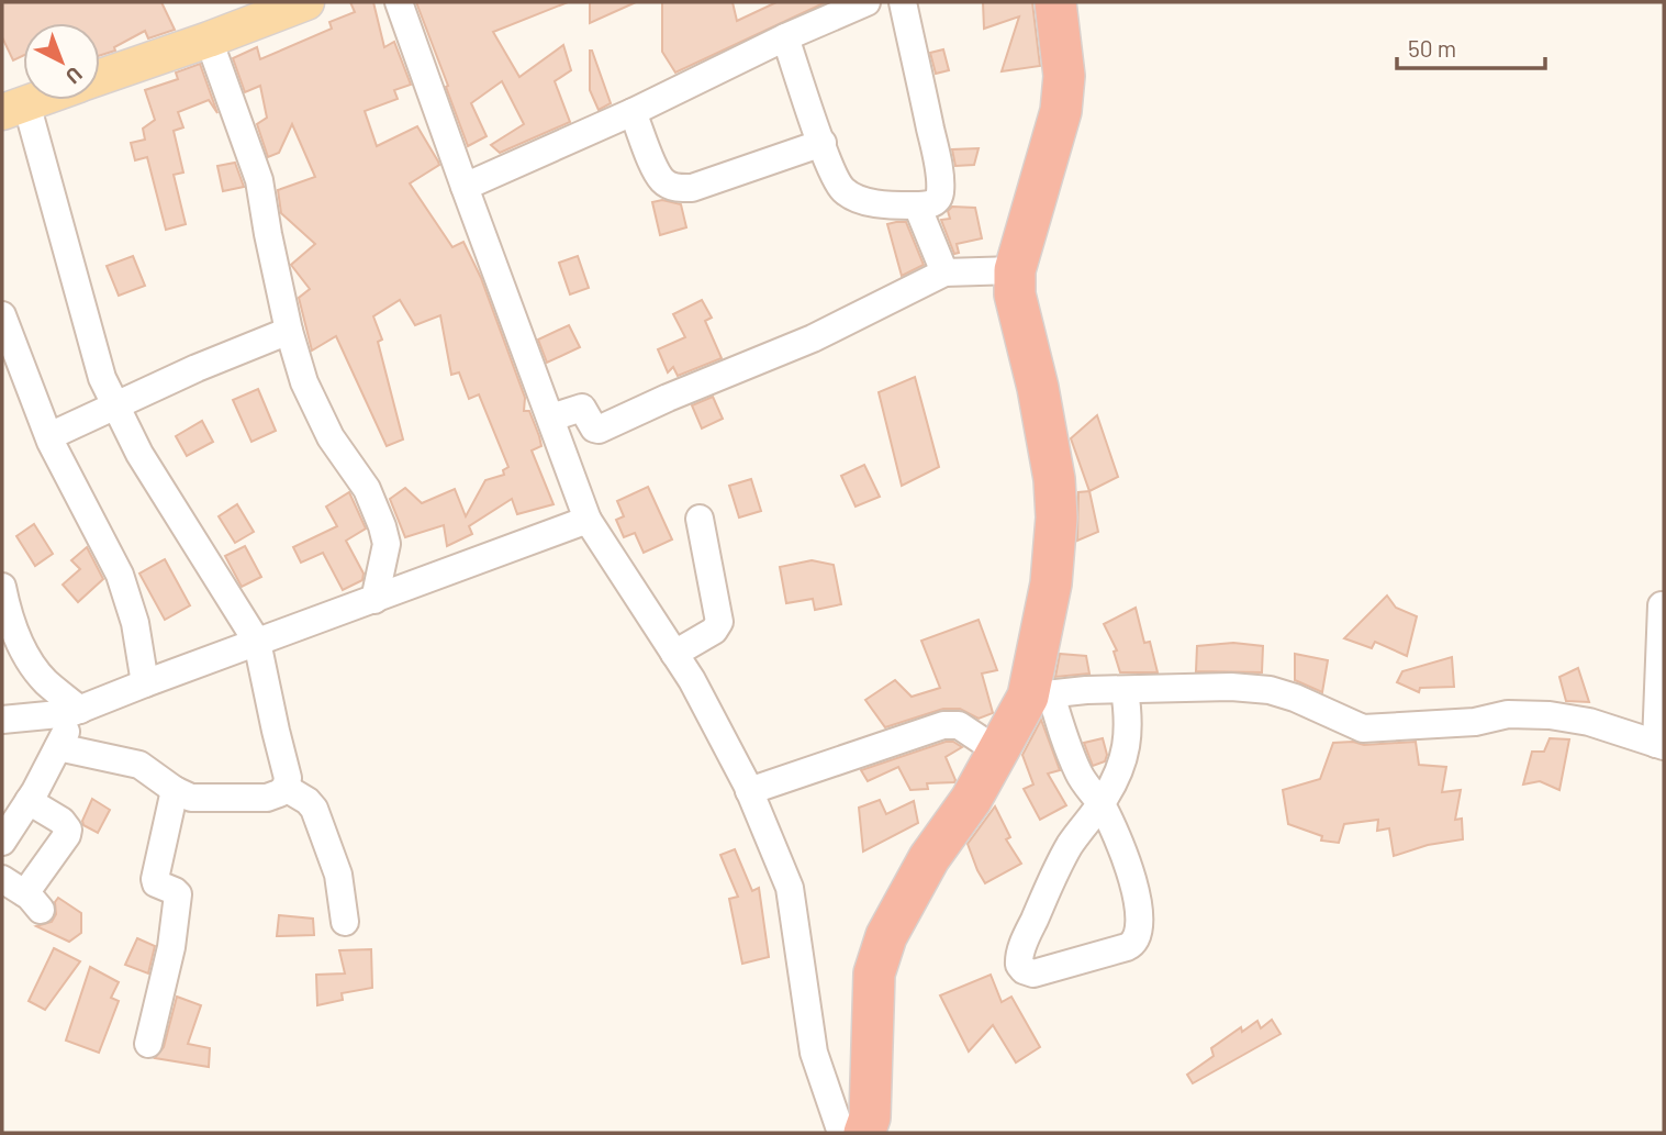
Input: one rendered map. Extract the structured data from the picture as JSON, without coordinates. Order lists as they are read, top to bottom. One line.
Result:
{"scale_bar":"50 m","north":"bottom right"}
